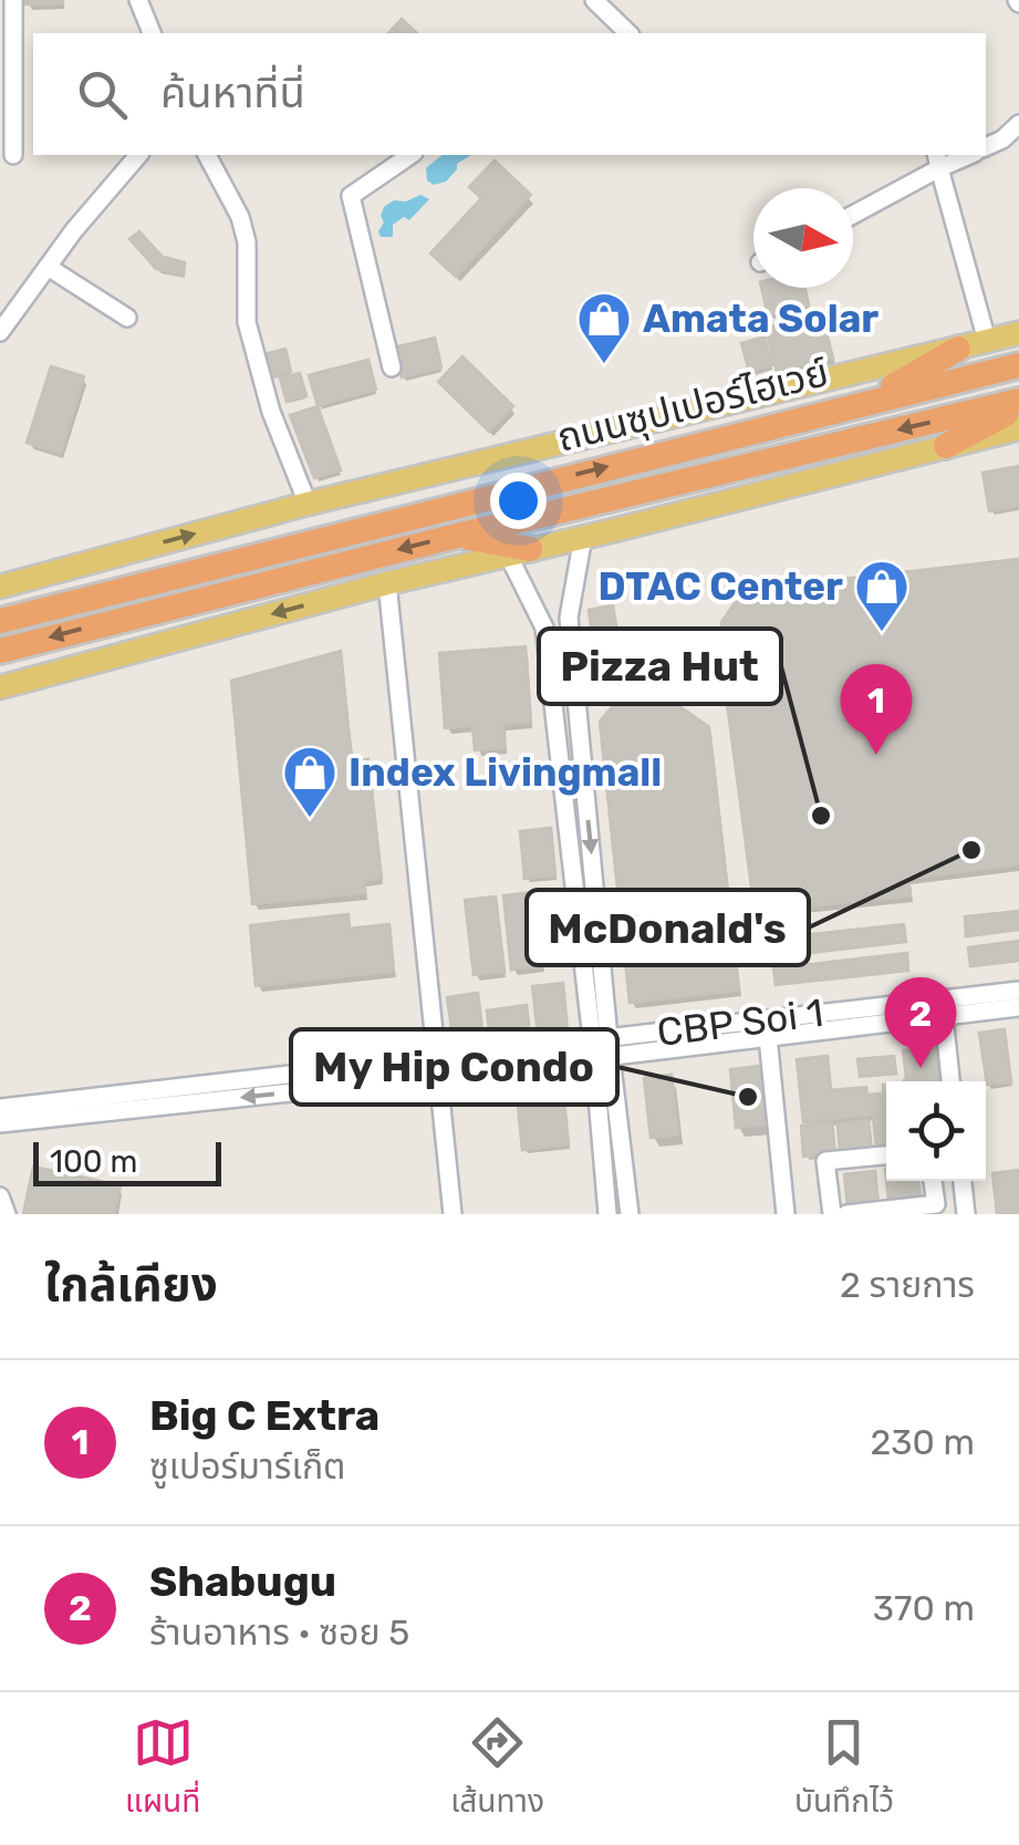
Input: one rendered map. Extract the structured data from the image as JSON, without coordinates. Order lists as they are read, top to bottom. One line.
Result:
{"streets":{"highway":["ถนนซุปเปอร์ไฮเวย์"],"street":["CBP Soi 1"]},"places":{"shop":["Amata Solar","DTAC Center","Index Livingmall"],"other":["Pizza Hut","McDonald's","My Hip Condo"]},"scale_bar":"100 m","north":"right","page":{"search":"ค้นหาที่นี่","pins":["1","2"],"scale":"100 m","heading":["ใกล้เคียง","2 รายการ"],"list":[{"mark":"1","name":"Big C Extra","note":"ซูเปอร์มาร์เก็ต","value":"230 m"},{"mark":"2","name":"Shabugu","note":"ร้านอาหาร · ซอย 5","value":"370 m"}],"nav":["แผนที่","เส้นทาง","บันทึกไว้"]}}
